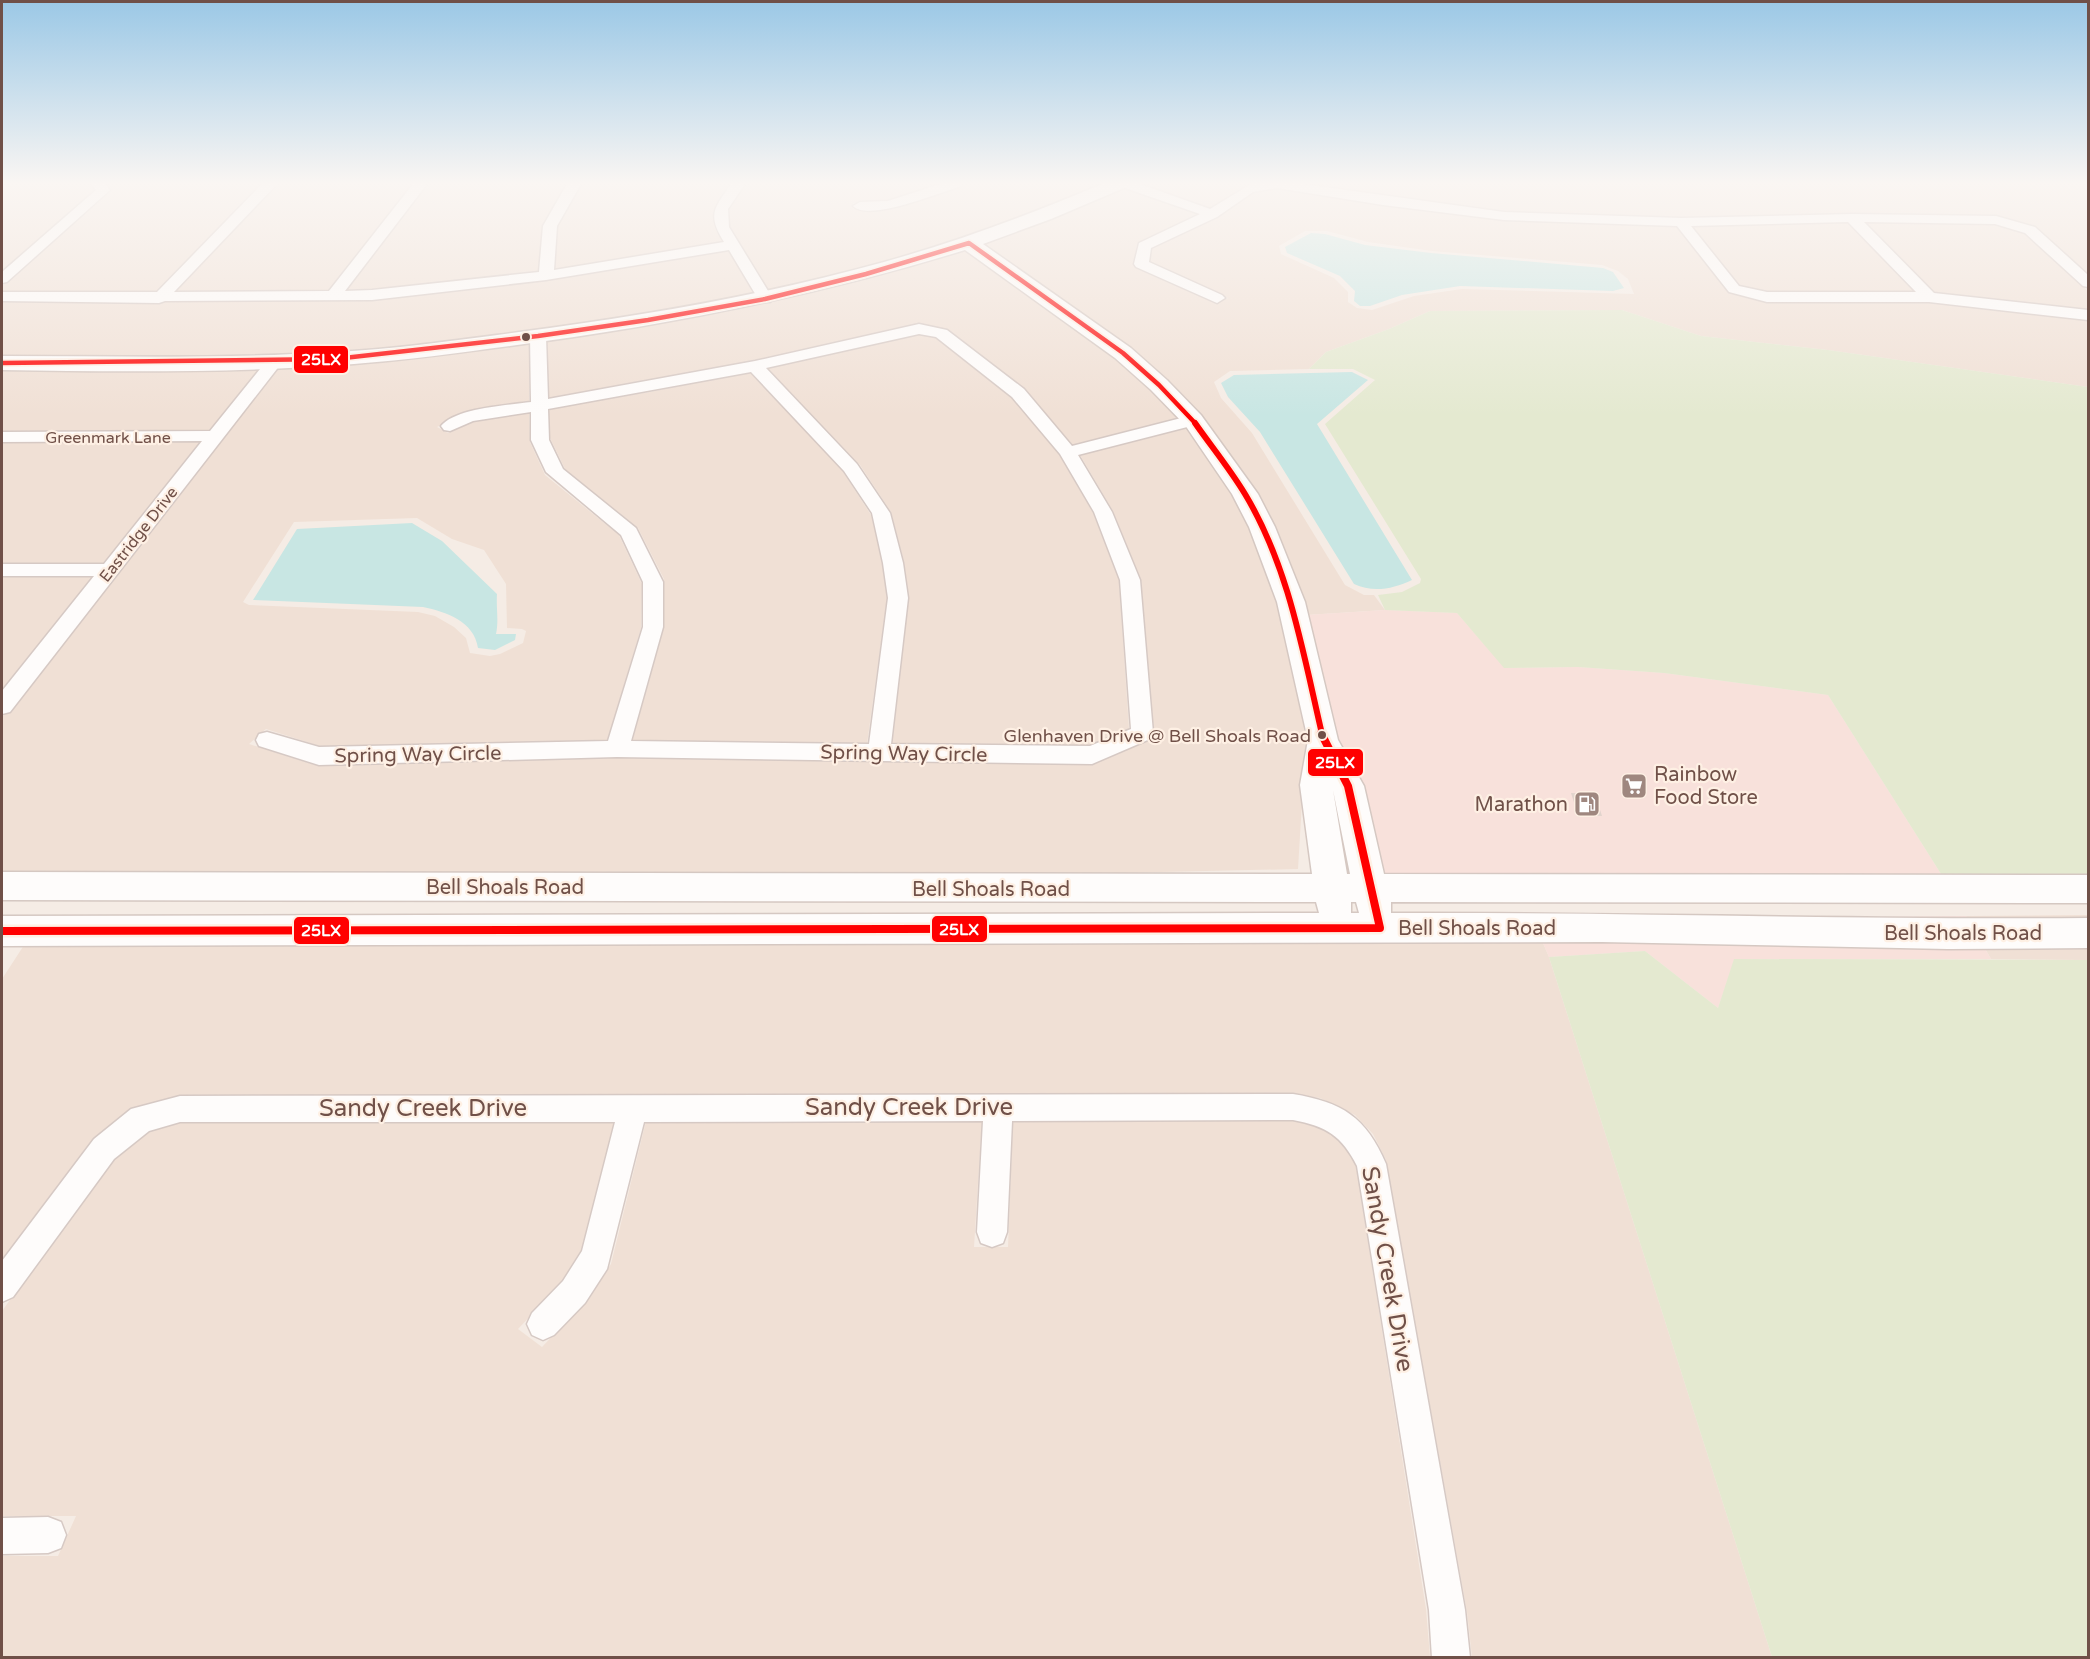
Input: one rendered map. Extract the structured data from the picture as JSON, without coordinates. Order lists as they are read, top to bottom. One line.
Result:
{"streets":{"main road":["Bell Shoals Road"],"street":["Greenmark Lane","Eastridge Drive","Spring Way Circle","Sandy Creek Drive"]},"crossings":[["Greenmark Lane","Eastridge Drive"]],"places":{"other":["Glenhaven Drive @ Bell Shoals Road"],"supermarket":["Rainbow Food Store"],"fuel station":["Marathon"]},"lines":["transit line 25LX"]}
